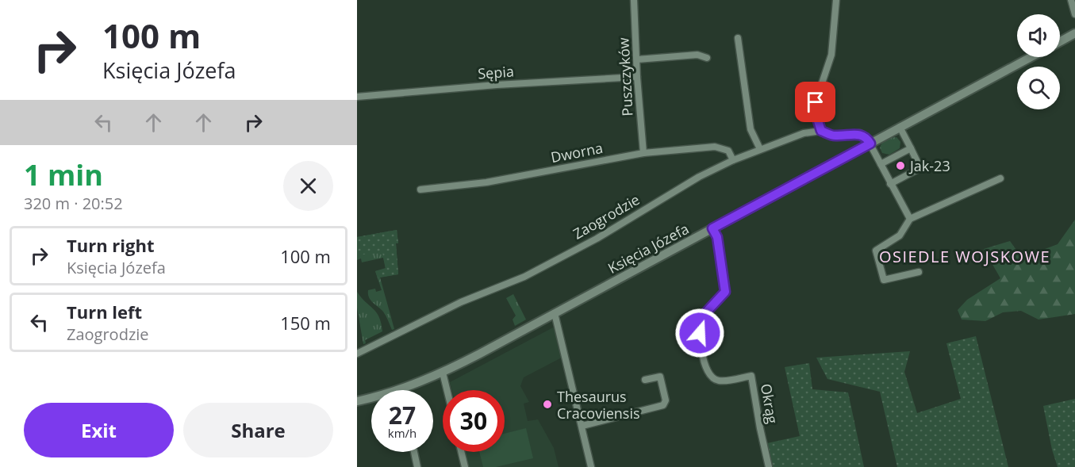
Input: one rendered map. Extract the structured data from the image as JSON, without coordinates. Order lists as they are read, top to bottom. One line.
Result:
{"streets":{"street":["Sępia","Puszczyków","Dworna","Zaogrodzie","Księcia Józefa","Okrąg"]},"crossings":[["Sępia","Puszczyków"],["Puszczyków","Dworna"],["Dworna","Zaogrodzie"],["Zaogrodzie","Księcia Józefa"],["Księcia Józefa","Okrąg"]],"districts":["OSIEDLE WOJSKOWE"],"places":["Jak-23","Thesaurus Cracoviensis"],"page":{"turn":["100 m","Księcia Józefa"],"heading":["1 min","320 m · 20:52"],"list":[{"name":"Turn right","note":"Księcia Józefa","value":"100 m"},{"name":"Turn left","note":"Zaogrodzie","value":"150 m"}],"speed":"27 km/h","limit":"30","buttons":["Exit","Share"]}}
